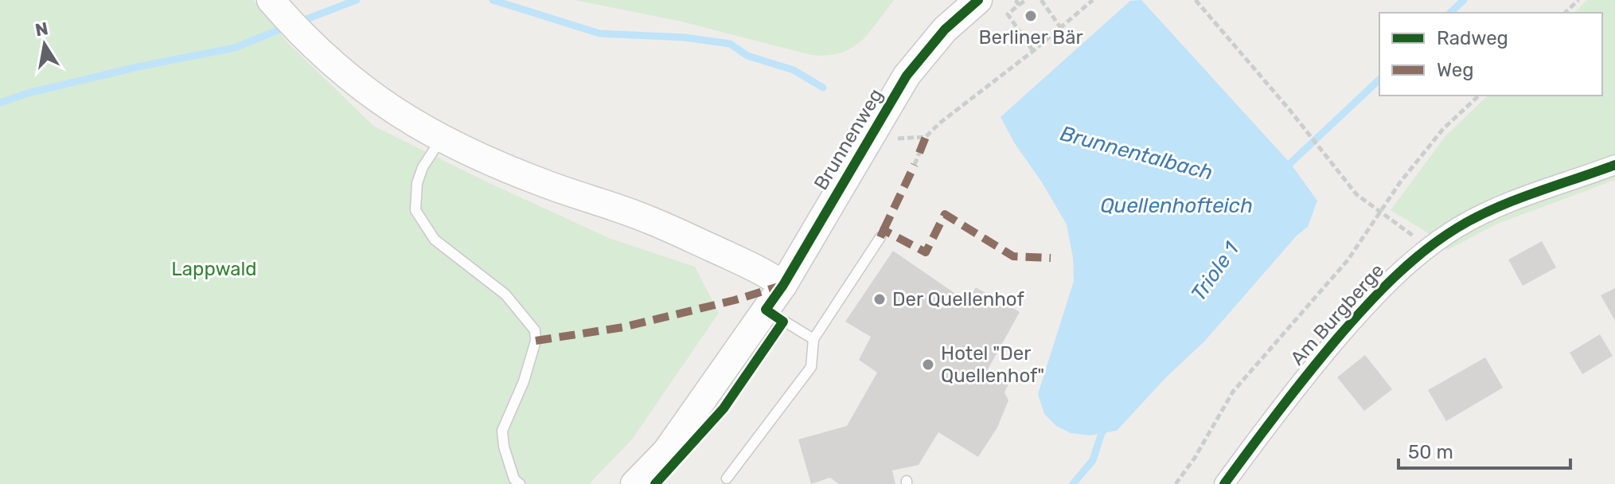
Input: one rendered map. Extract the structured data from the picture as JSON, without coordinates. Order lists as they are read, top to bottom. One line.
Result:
{"streets":{"main road":["Brunnenweg"],"street":["Am Burgberge"]},"water":["Brunnentalbach","Quellenhofteich","Triole 1"],"parks":["Lappwald"],"places":["Berliner Bär","Der Quellenhof","Hotel \"Der Quellenhof\""],"legend":["Radweg","Weg"],"scale_bar":"50 m","north":"top"}
